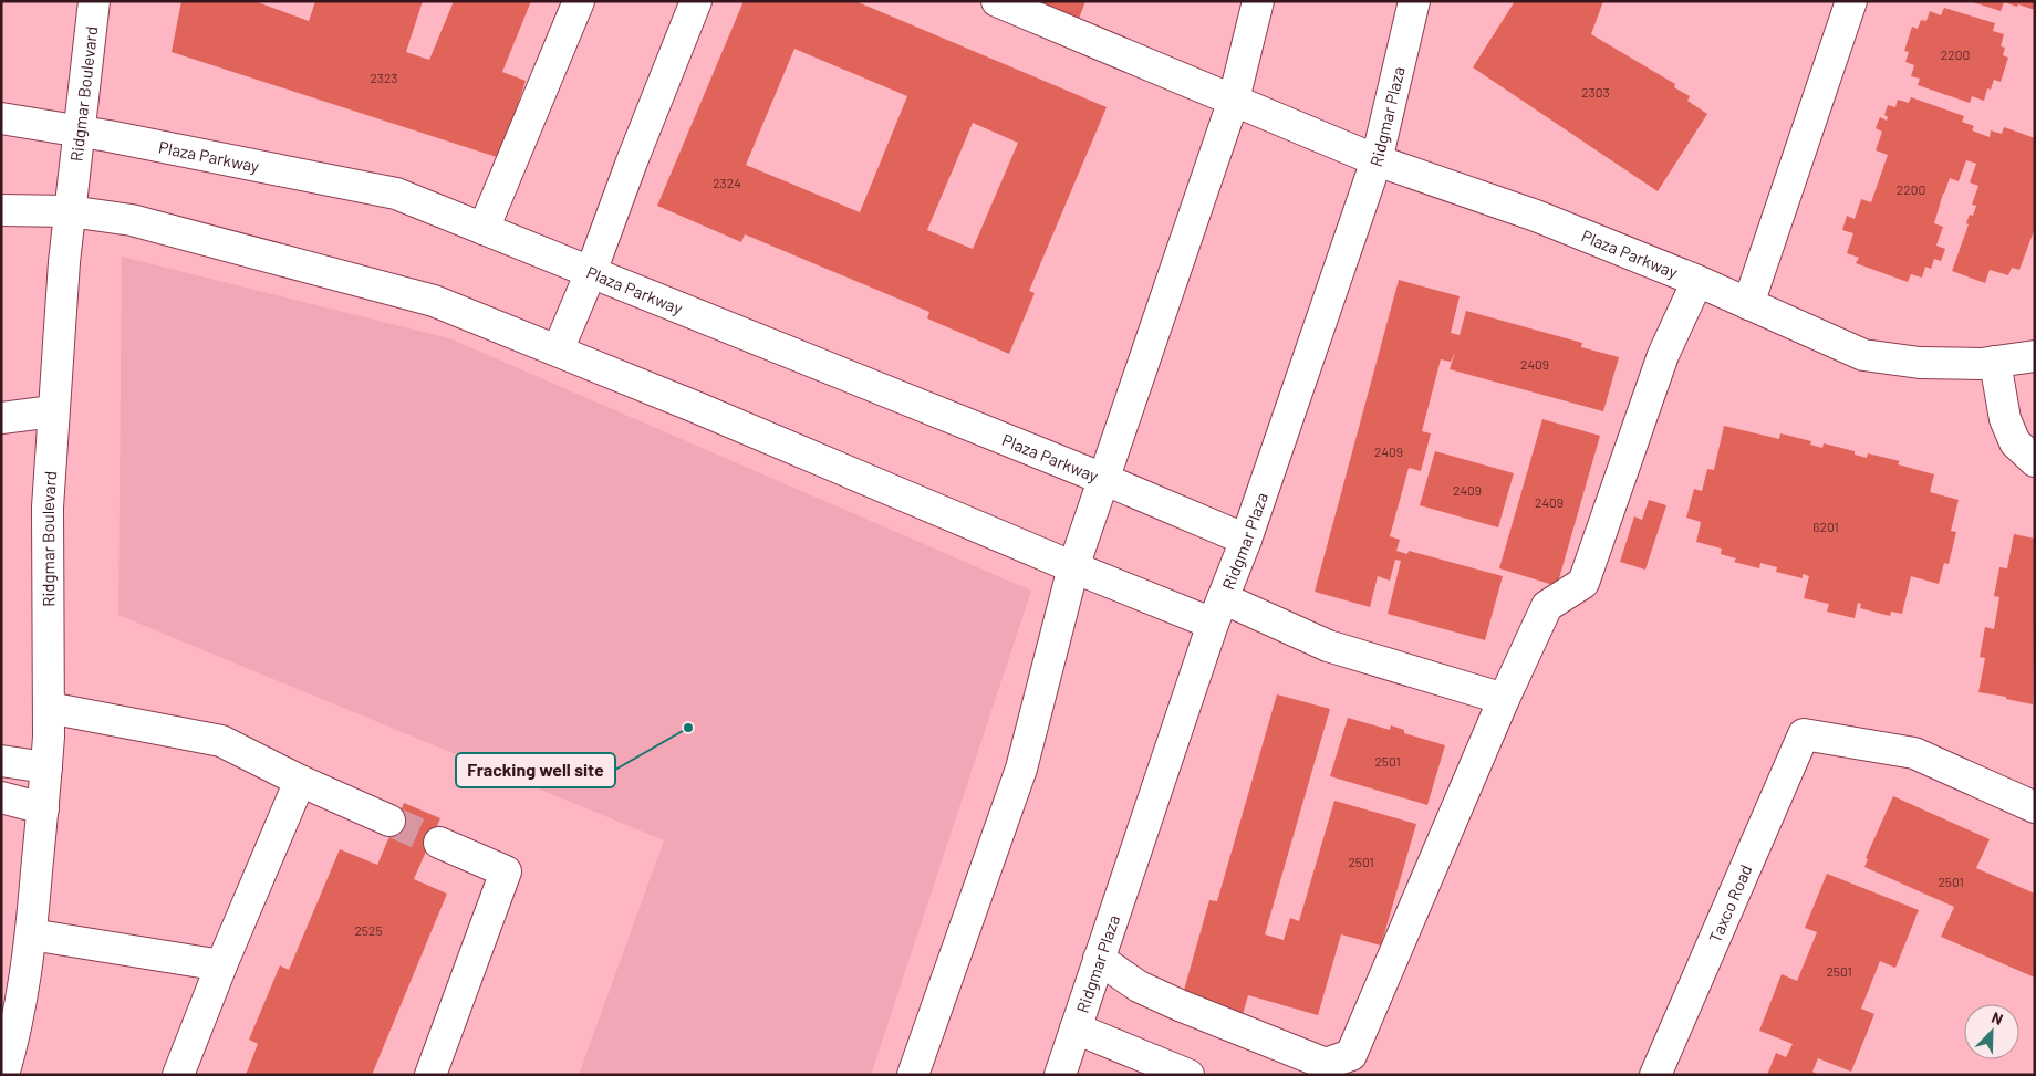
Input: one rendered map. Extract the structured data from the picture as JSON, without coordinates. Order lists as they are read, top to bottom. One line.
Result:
{"streets":{"street":["Ridgmar Boulevard","Ridgmar Plaza","Plaza Parkway","Taxco Road"]},"crossings":[["Ridgmar Boulevard","Plaza Parkway"],["Ridgmar Plaza","Plaza Parkway"]],"places":["Fracking well site"],"house_numbers":["2200","2323","2303","2324","2200","2409","2409","2409","2409","6201","2501","2501","2501","2525","2501"],"north":"top right"}
